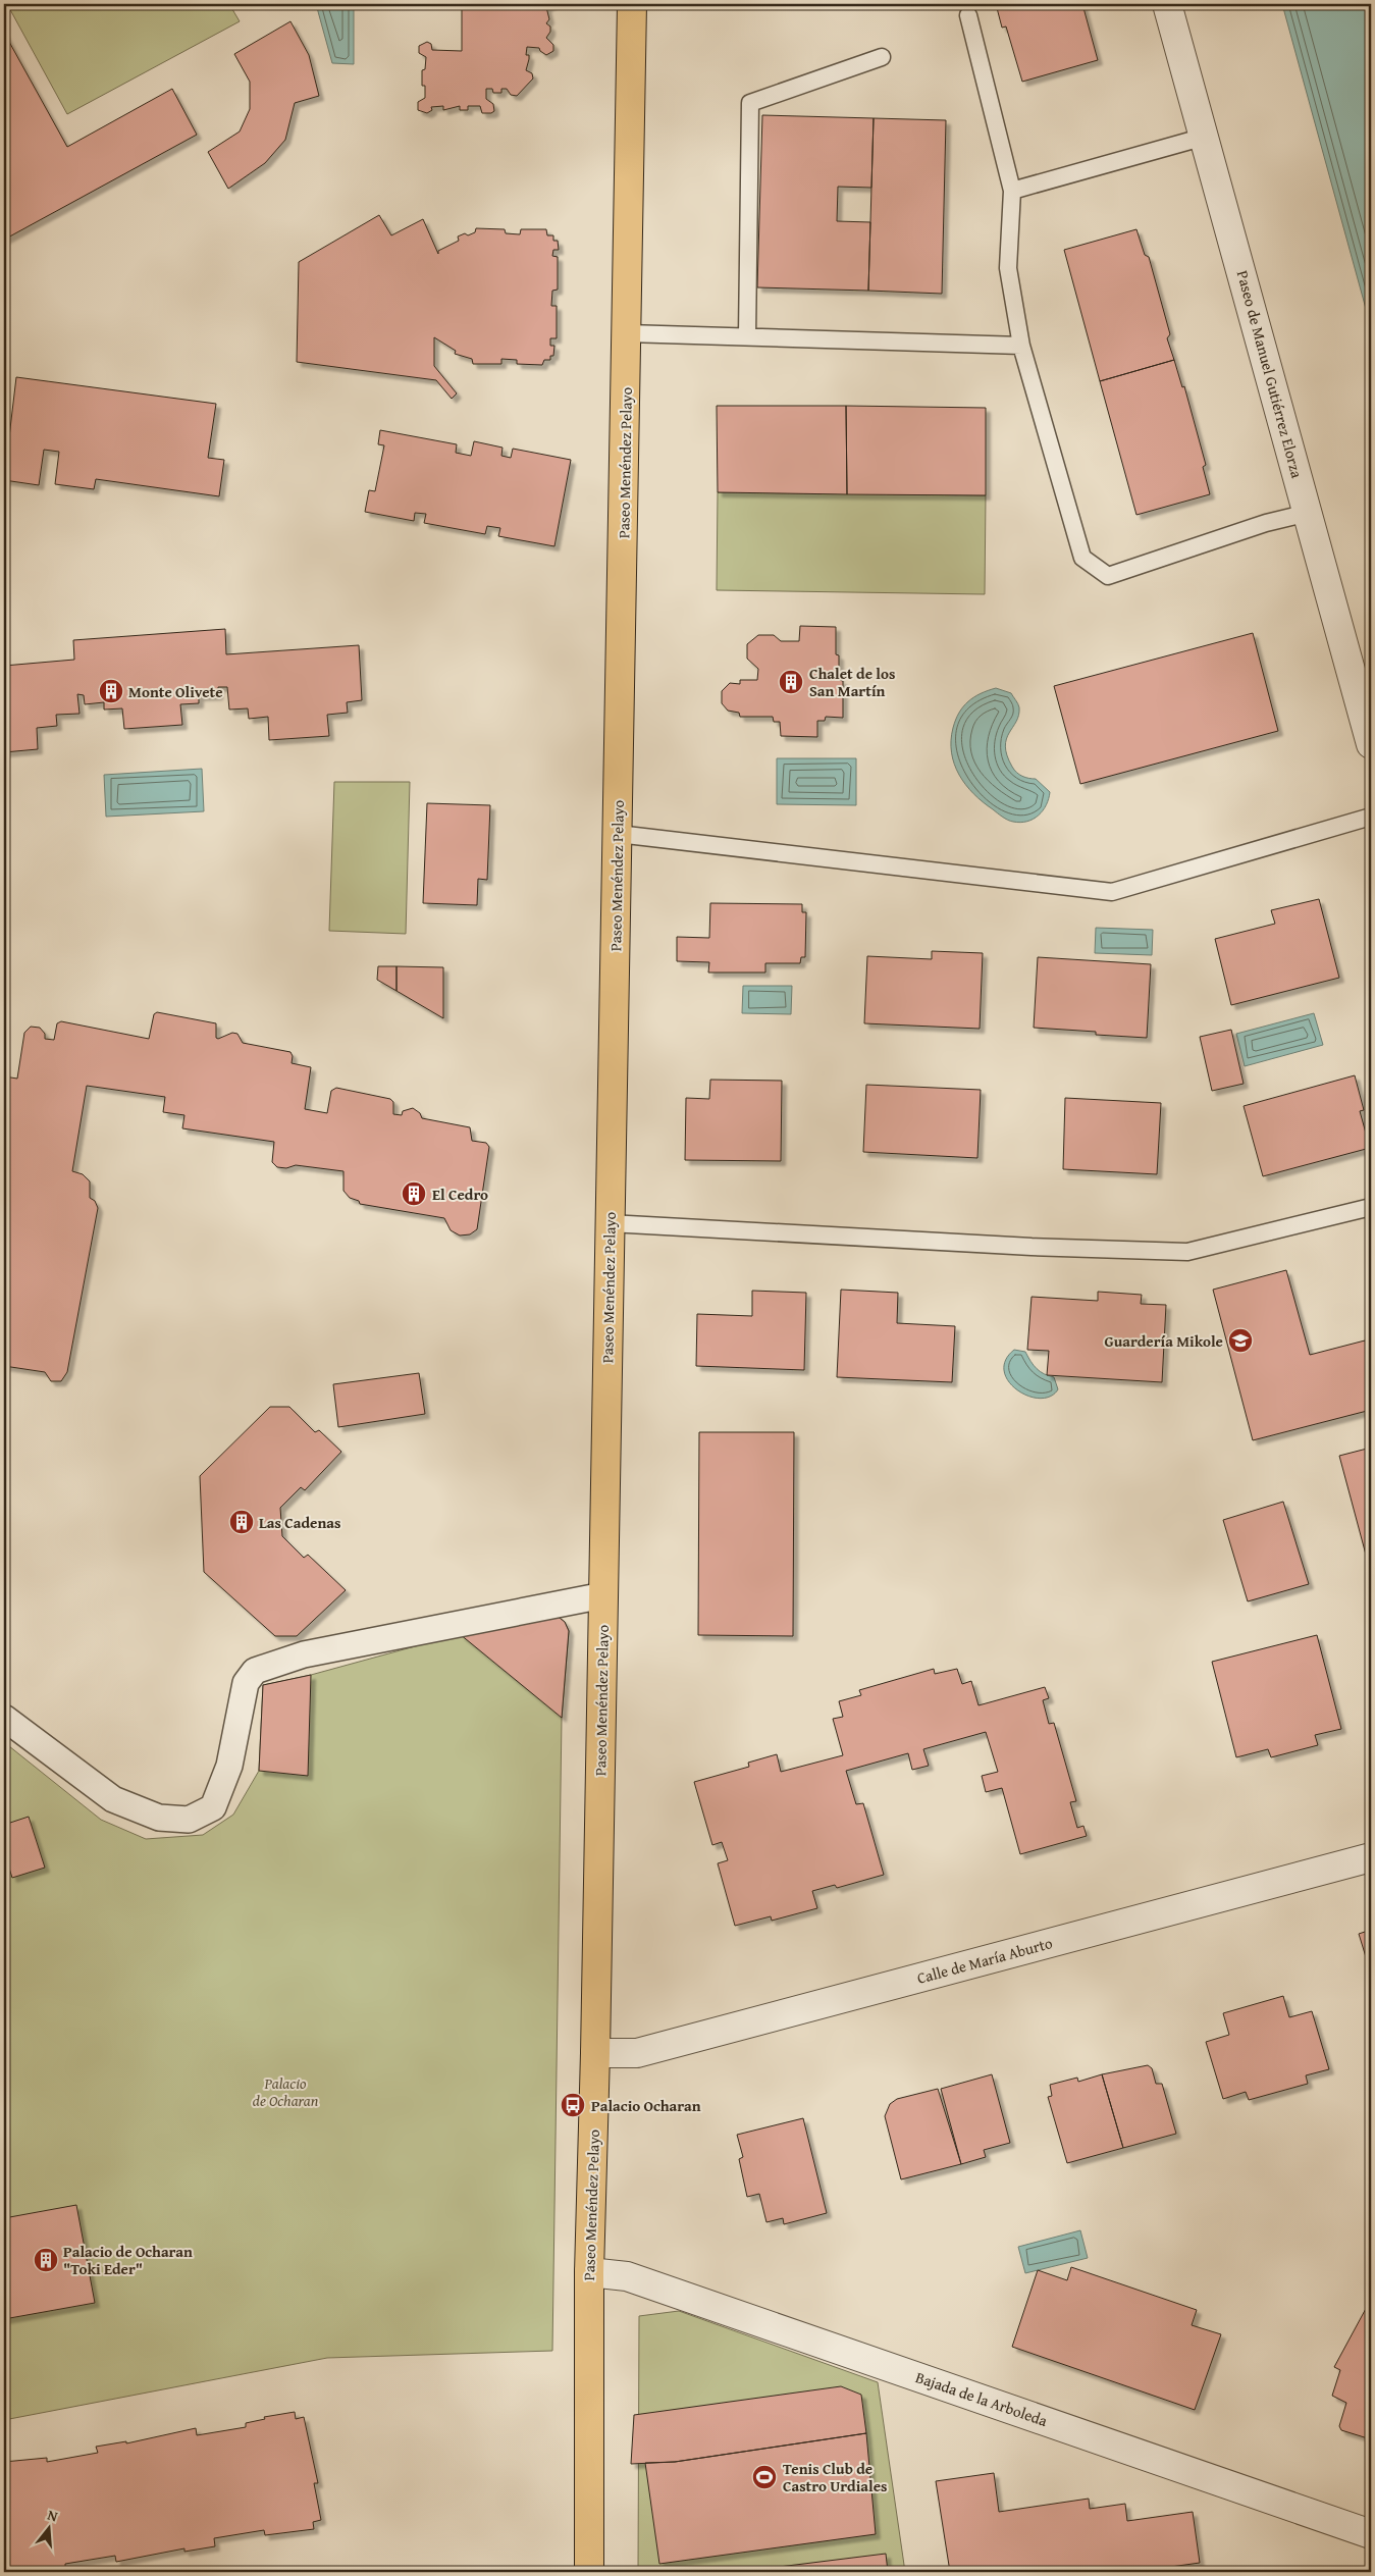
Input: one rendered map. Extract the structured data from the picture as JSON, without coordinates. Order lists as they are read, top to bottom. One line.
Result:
{"streets":{"highway":["Paseo Menéndez Pelayo"],"street":["Paseo de Manuel Gutiérrez Elorza","Calle de María Aburto","Bajada de la Arboleda"]},"crossings":[["Paseo Menéndez Pelayo","Calle de María Aburto"],["Paseo Menéndez Pelayo","Bajada de la Arboleda"]],"parks":["Palacio de Ocharan"],"places":{"building":["Chalet de los San Martín","Monte Olivete","El Cedro","Las Cadenas","Palacio de Ocharan \"Toki Eder\""],"school or university":["Guardería Mikole"],"bus stop":["Palacio Ocharan"],"sports":["Tenis Club de Castro Urdiales"]},"north":"top"}
